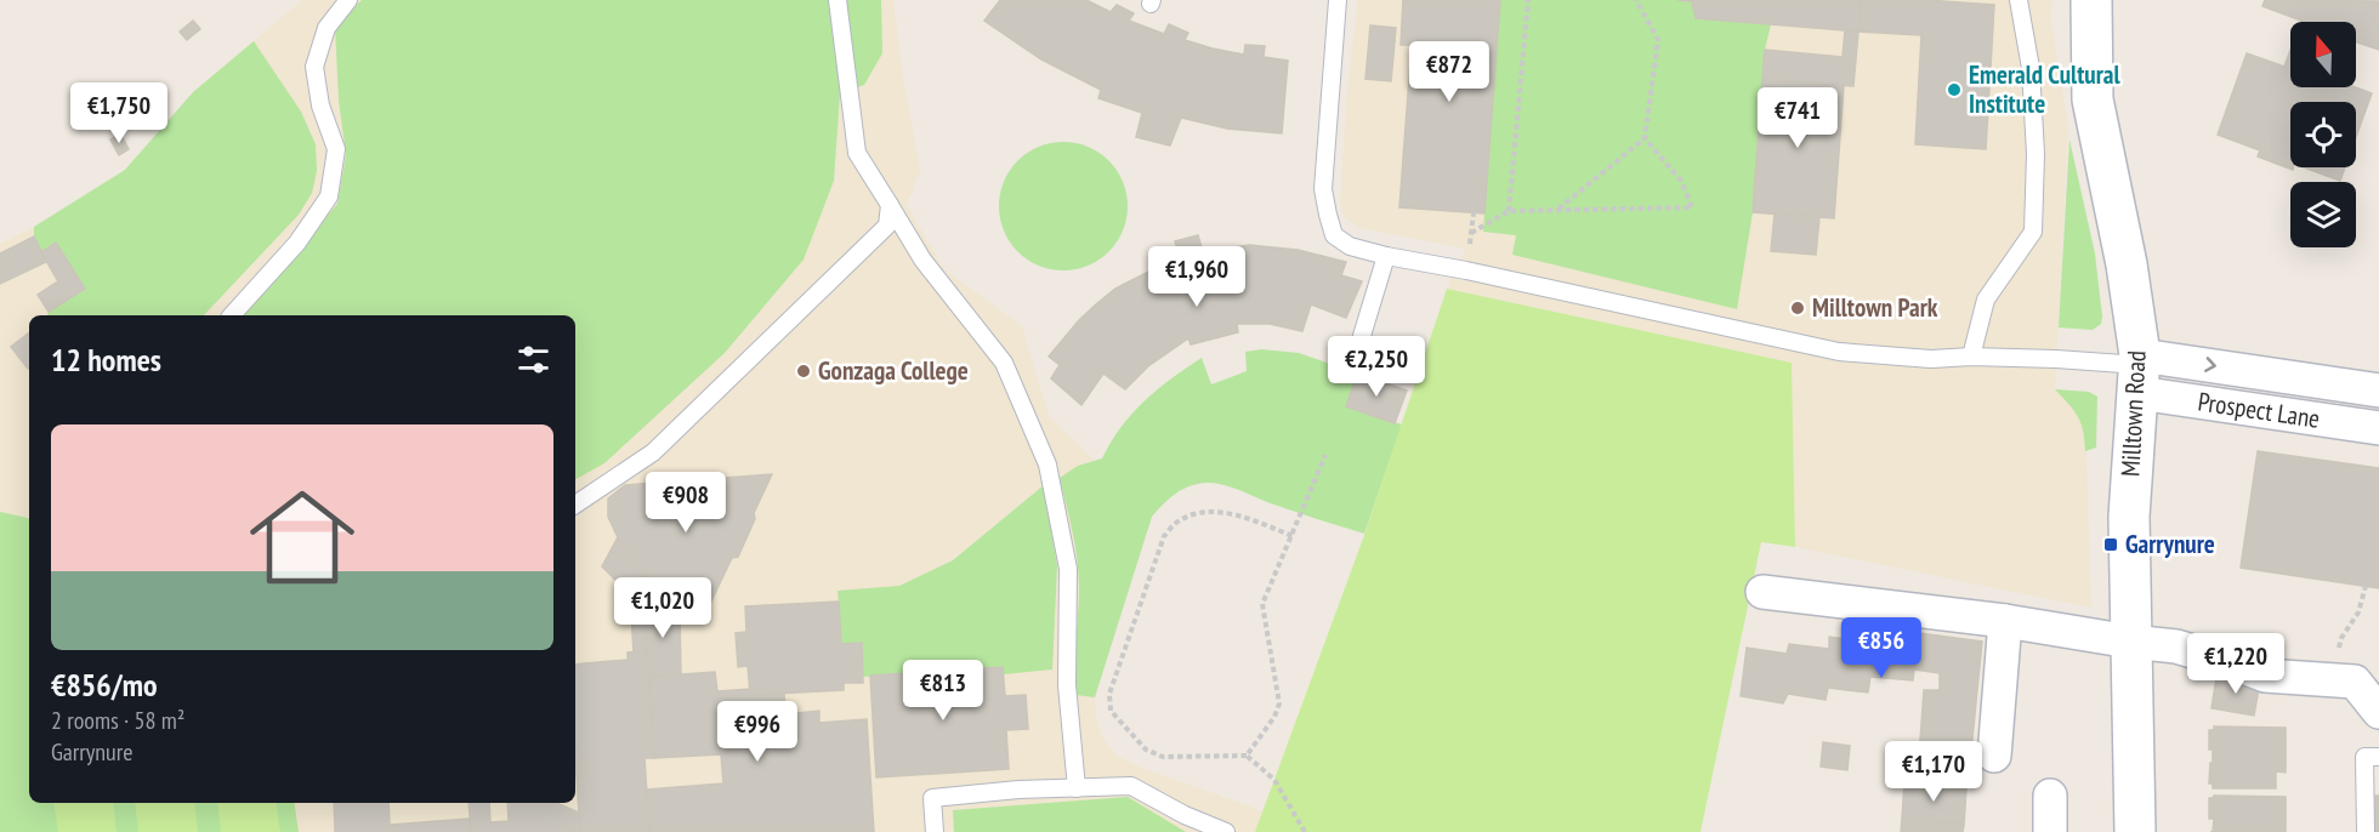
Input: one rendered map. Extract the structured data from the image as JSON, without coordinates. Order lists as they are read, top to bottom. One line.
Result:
{"streets":{"main road":["Milltown Road"],"street":["Prospect Lane"]},"crossings":[["Prospect Lane","Milltown Road"]],"places":{"other":["Emerald Cultural Institute","Milltown Park","Gonzaga College"],"transit":["Garrynure"]},"north":"top","page":{"price":["€872","€1,750","€741","€1,960","€2,250","€908","€1,020","€856","€1,220","€813","€996","€1,170"],"heading":"12 homes","list":[{"name":"€856/mo","note":"2 rooms · 58 m² · Garrynure"}]}}
